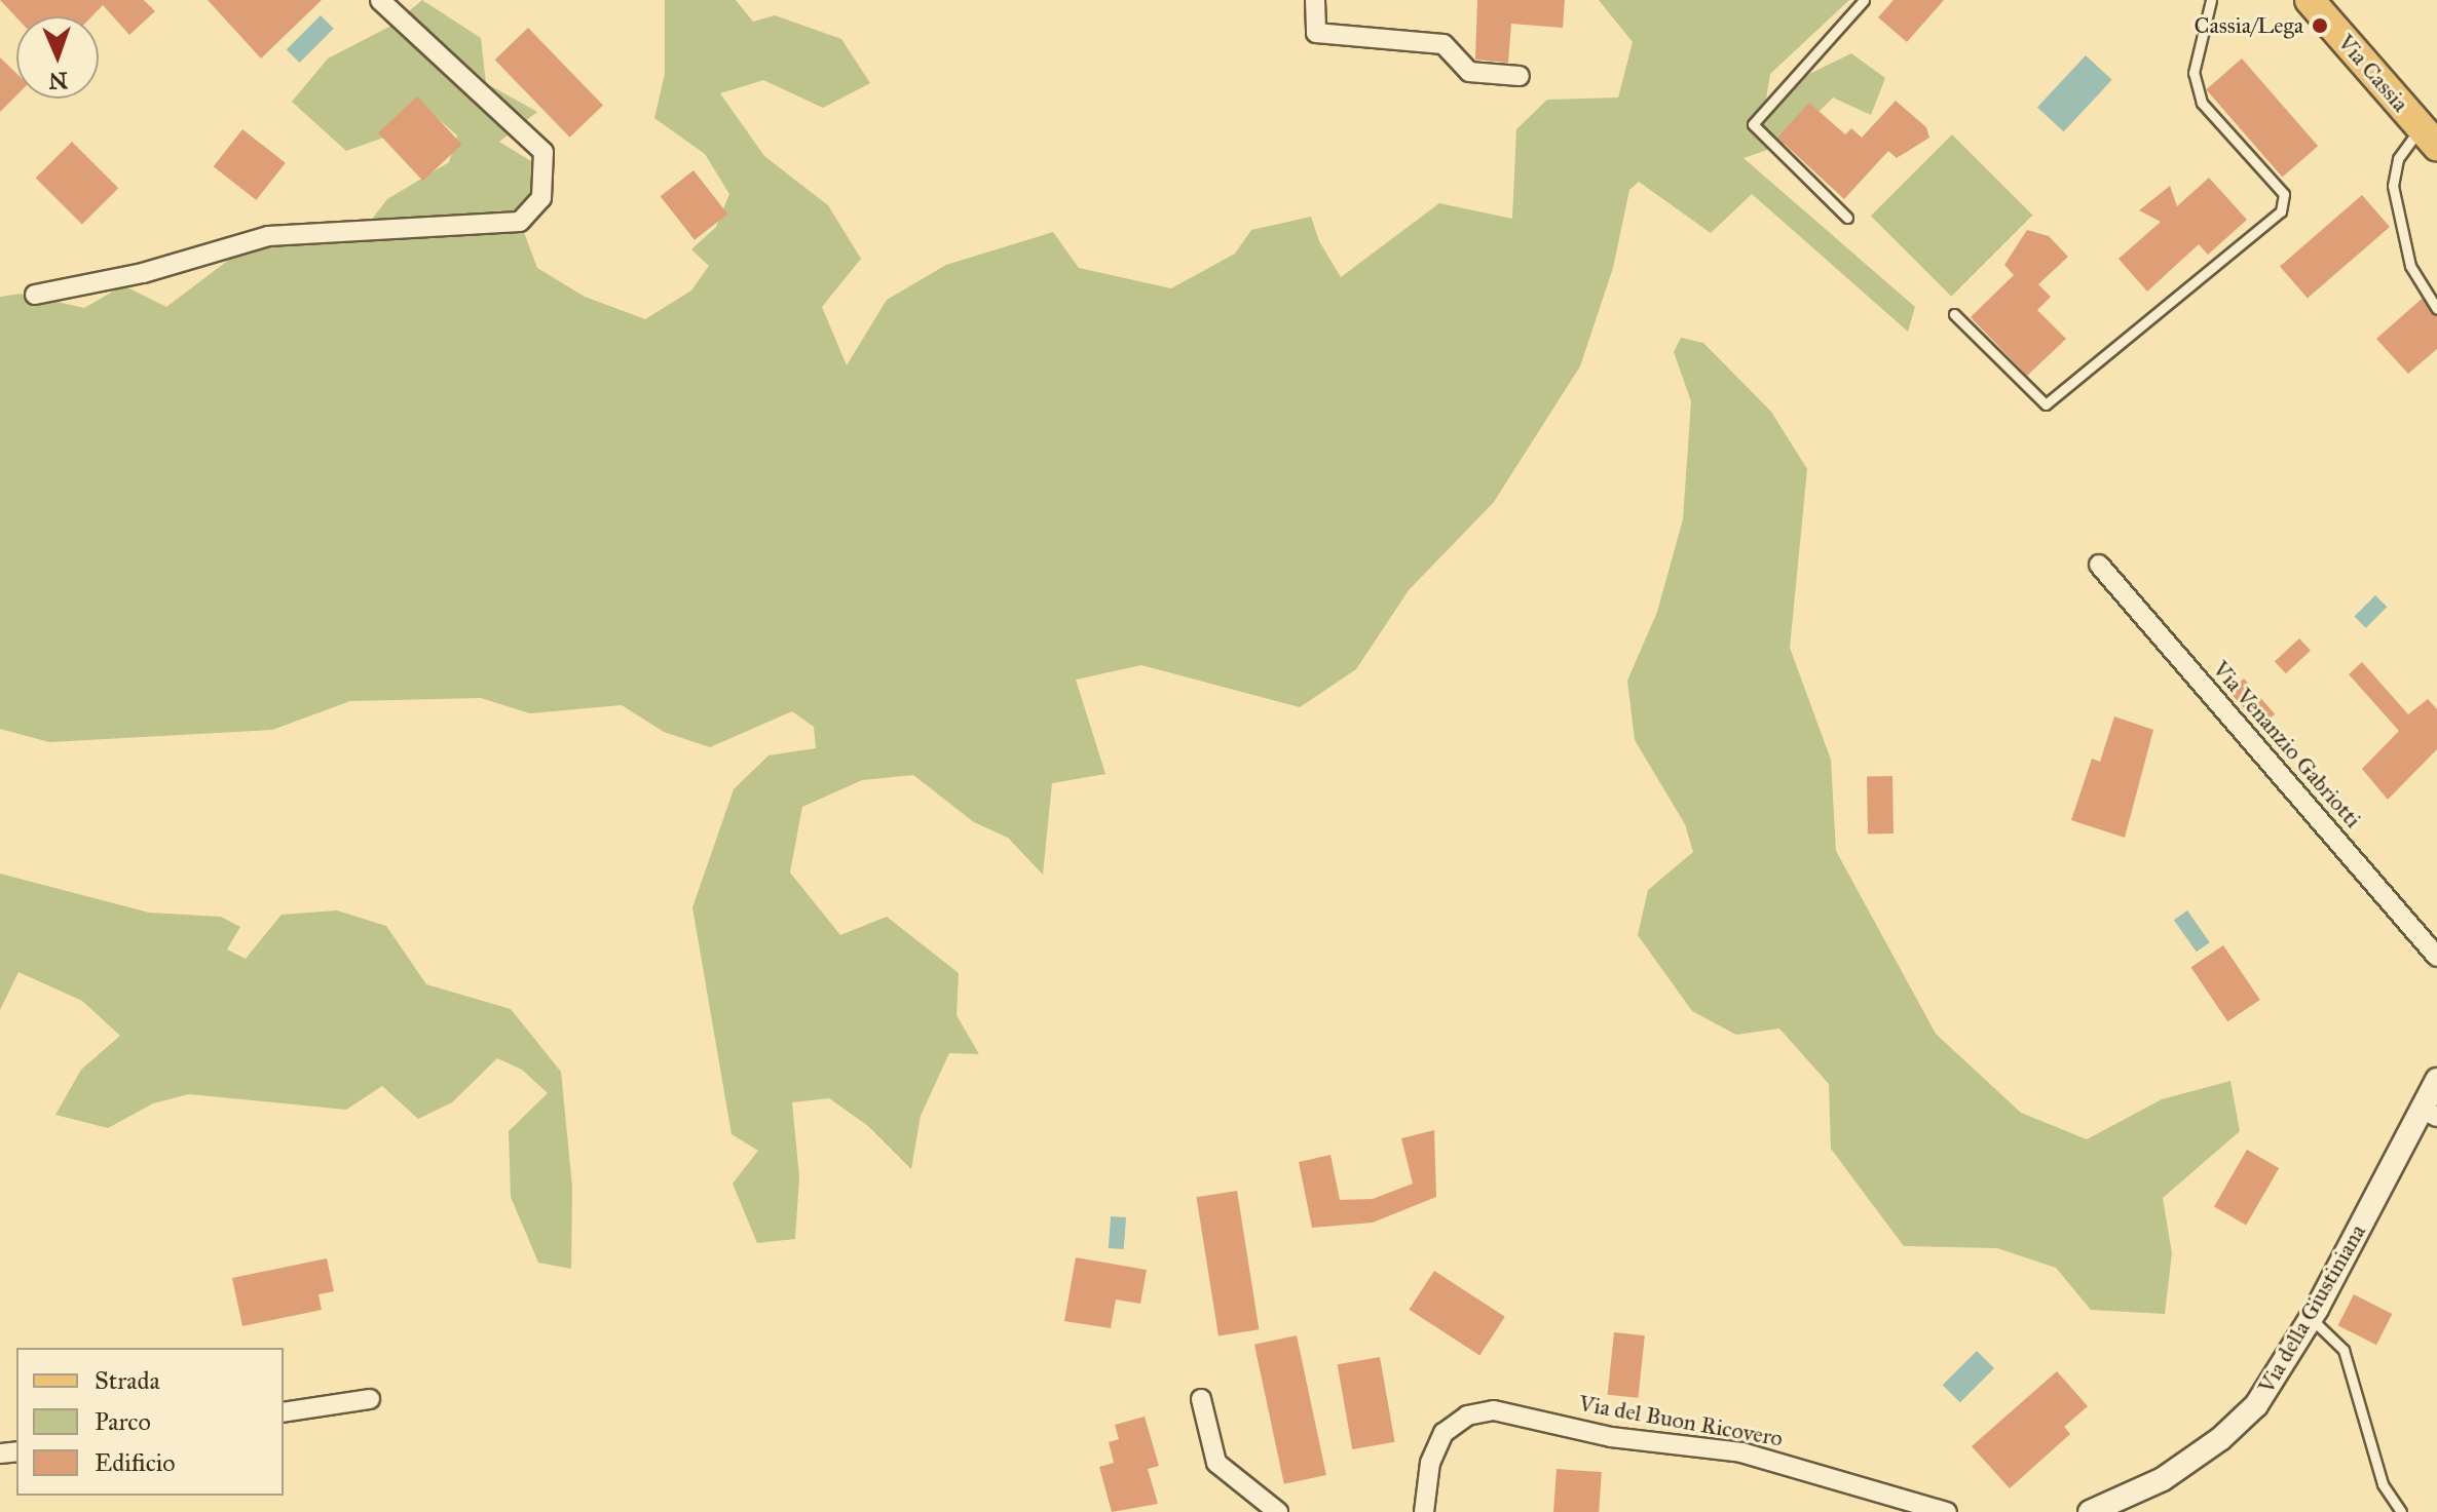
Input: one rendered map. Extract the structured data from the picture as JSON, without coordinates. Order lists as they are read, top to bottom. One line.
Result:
{"streets":{"main road":["Via Cassia"],"street":["Via Venanzio Gabriotti","Via della Giustiniana","Via del Buon Ricovero"]},"places":["Cassia/Lega"],"legend":["Strada","Parco","Edificio"],"north":"bottom"}
